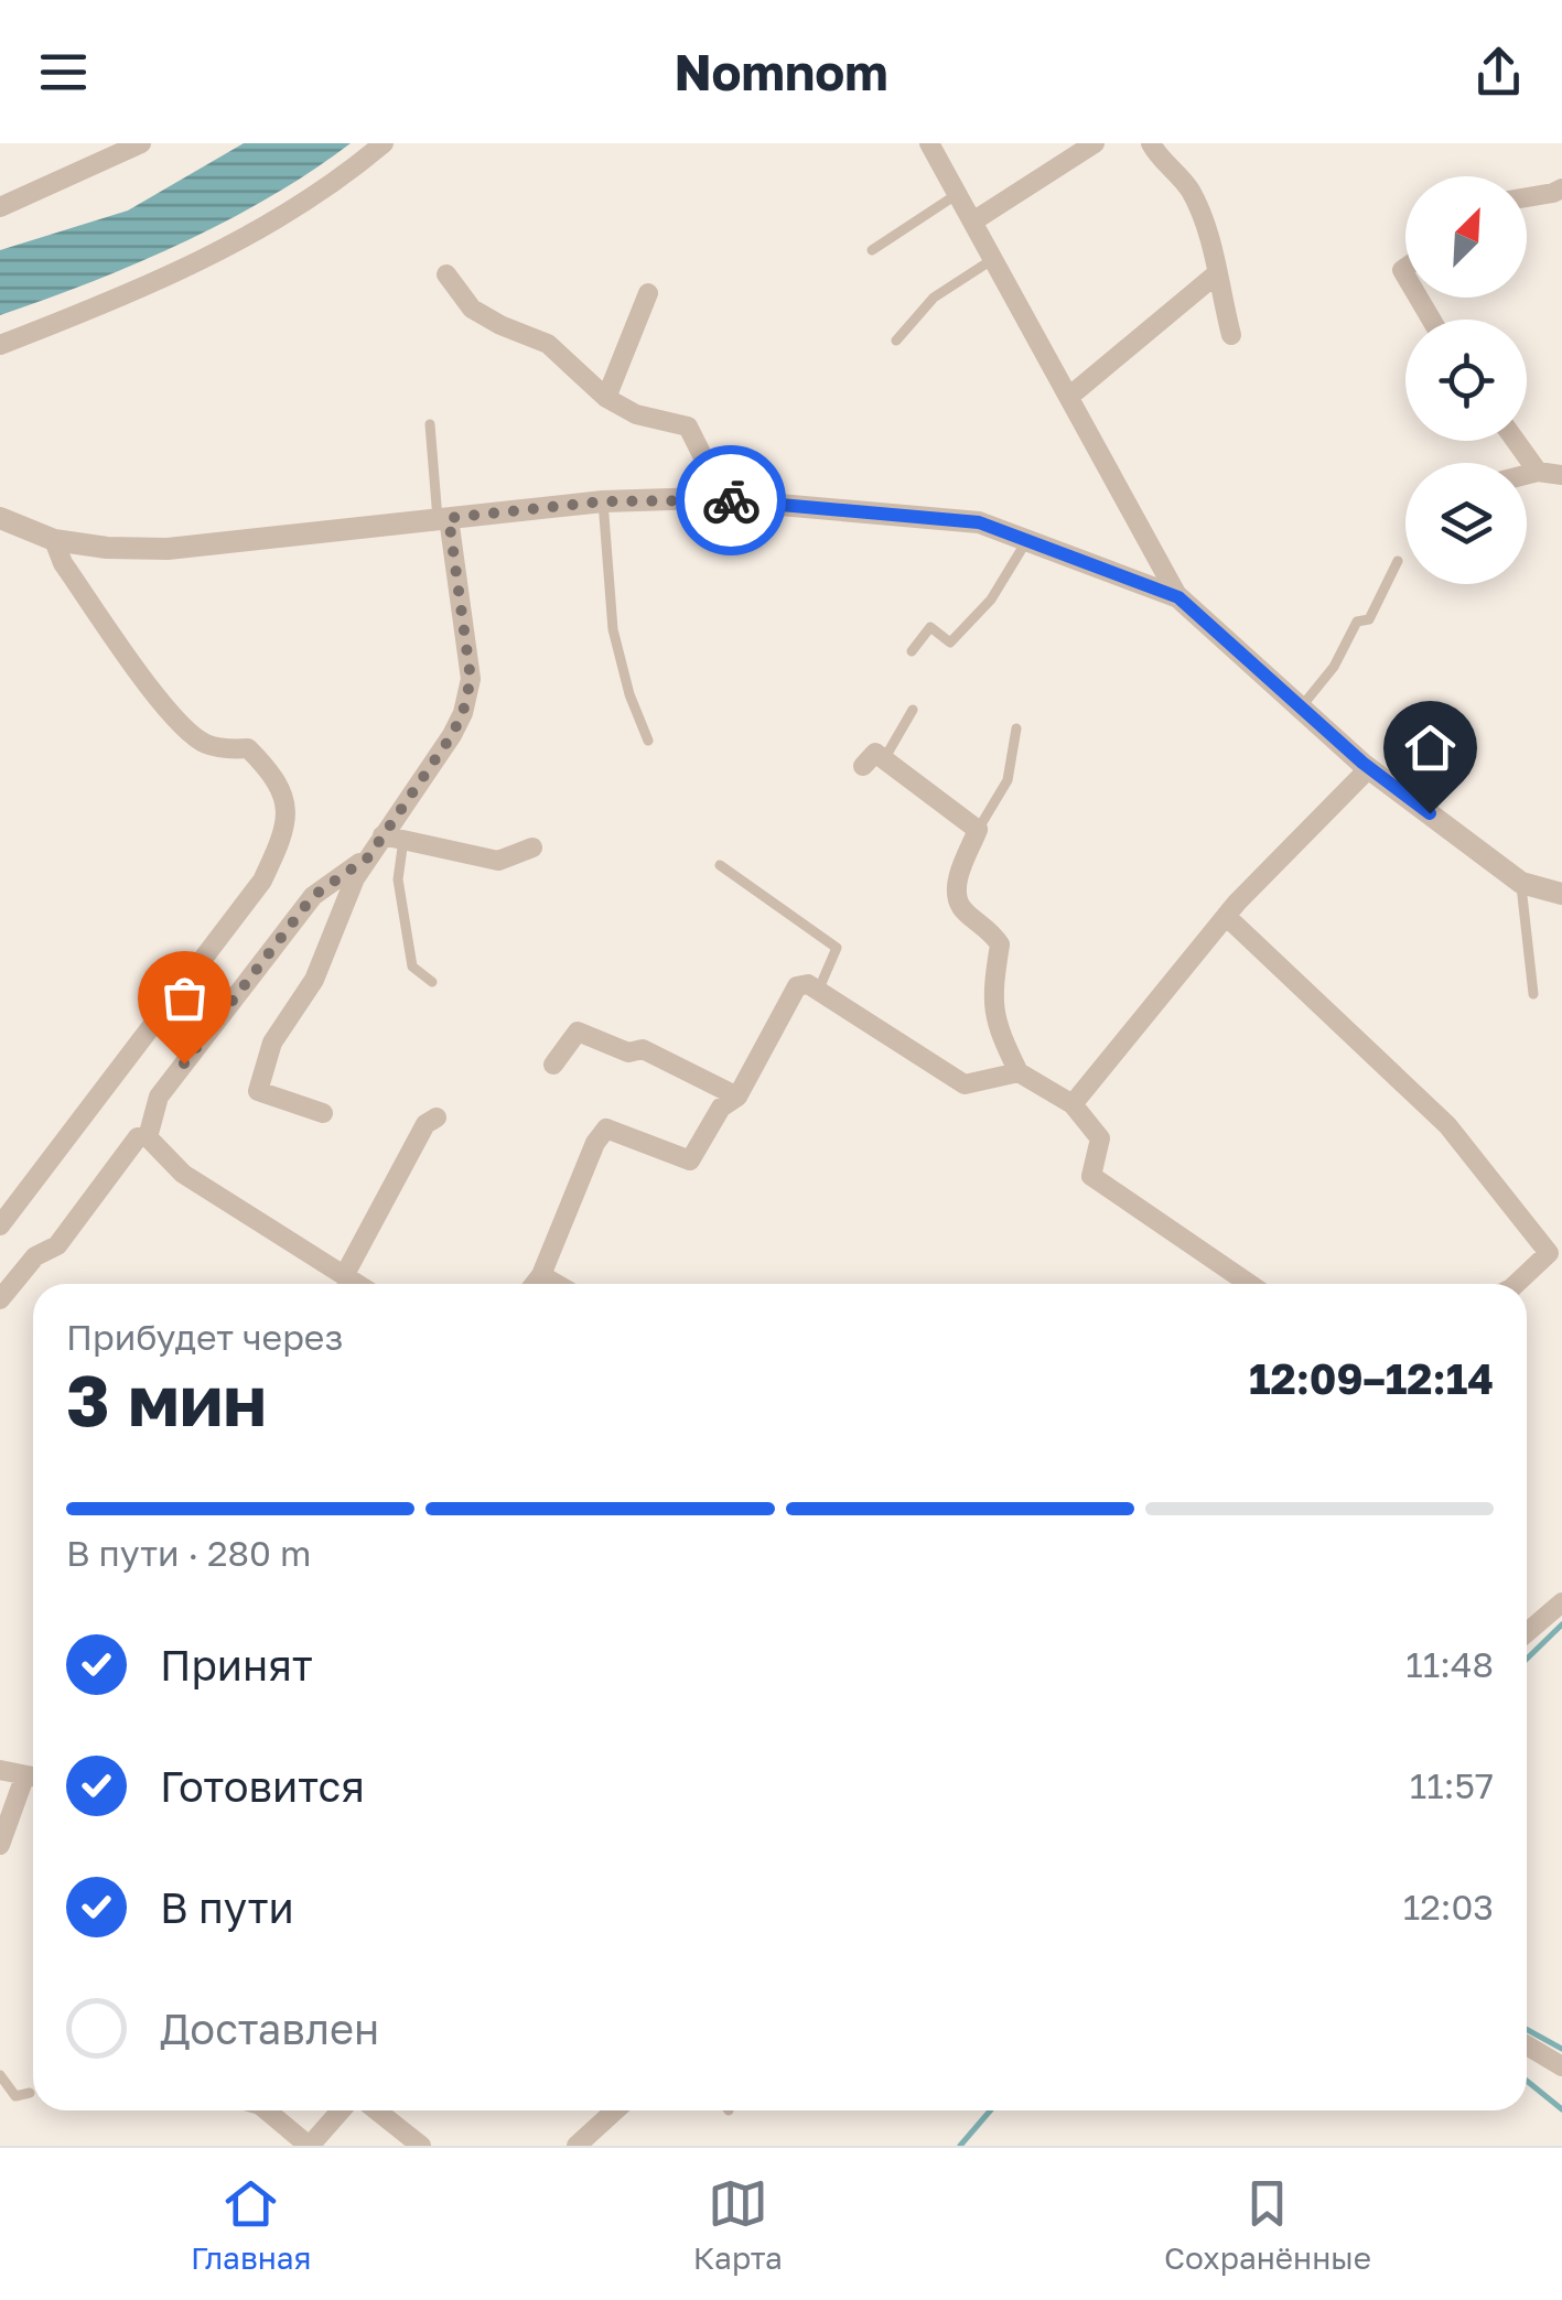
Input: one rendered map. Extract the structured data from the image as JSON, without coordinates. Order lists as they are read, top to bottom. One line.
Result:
{"north":"top right","page":{"header":"Nomnom","heading":["3 мин","Прибудет через","12:09–12:14"],"bar":"В пути · 280 m","list":[["Принят","11:48"],["Готовится","11:57"],["В пути","12:03"],"Доставлен"],"tabs":["Главная","Карта","Сохранённые"]}}
